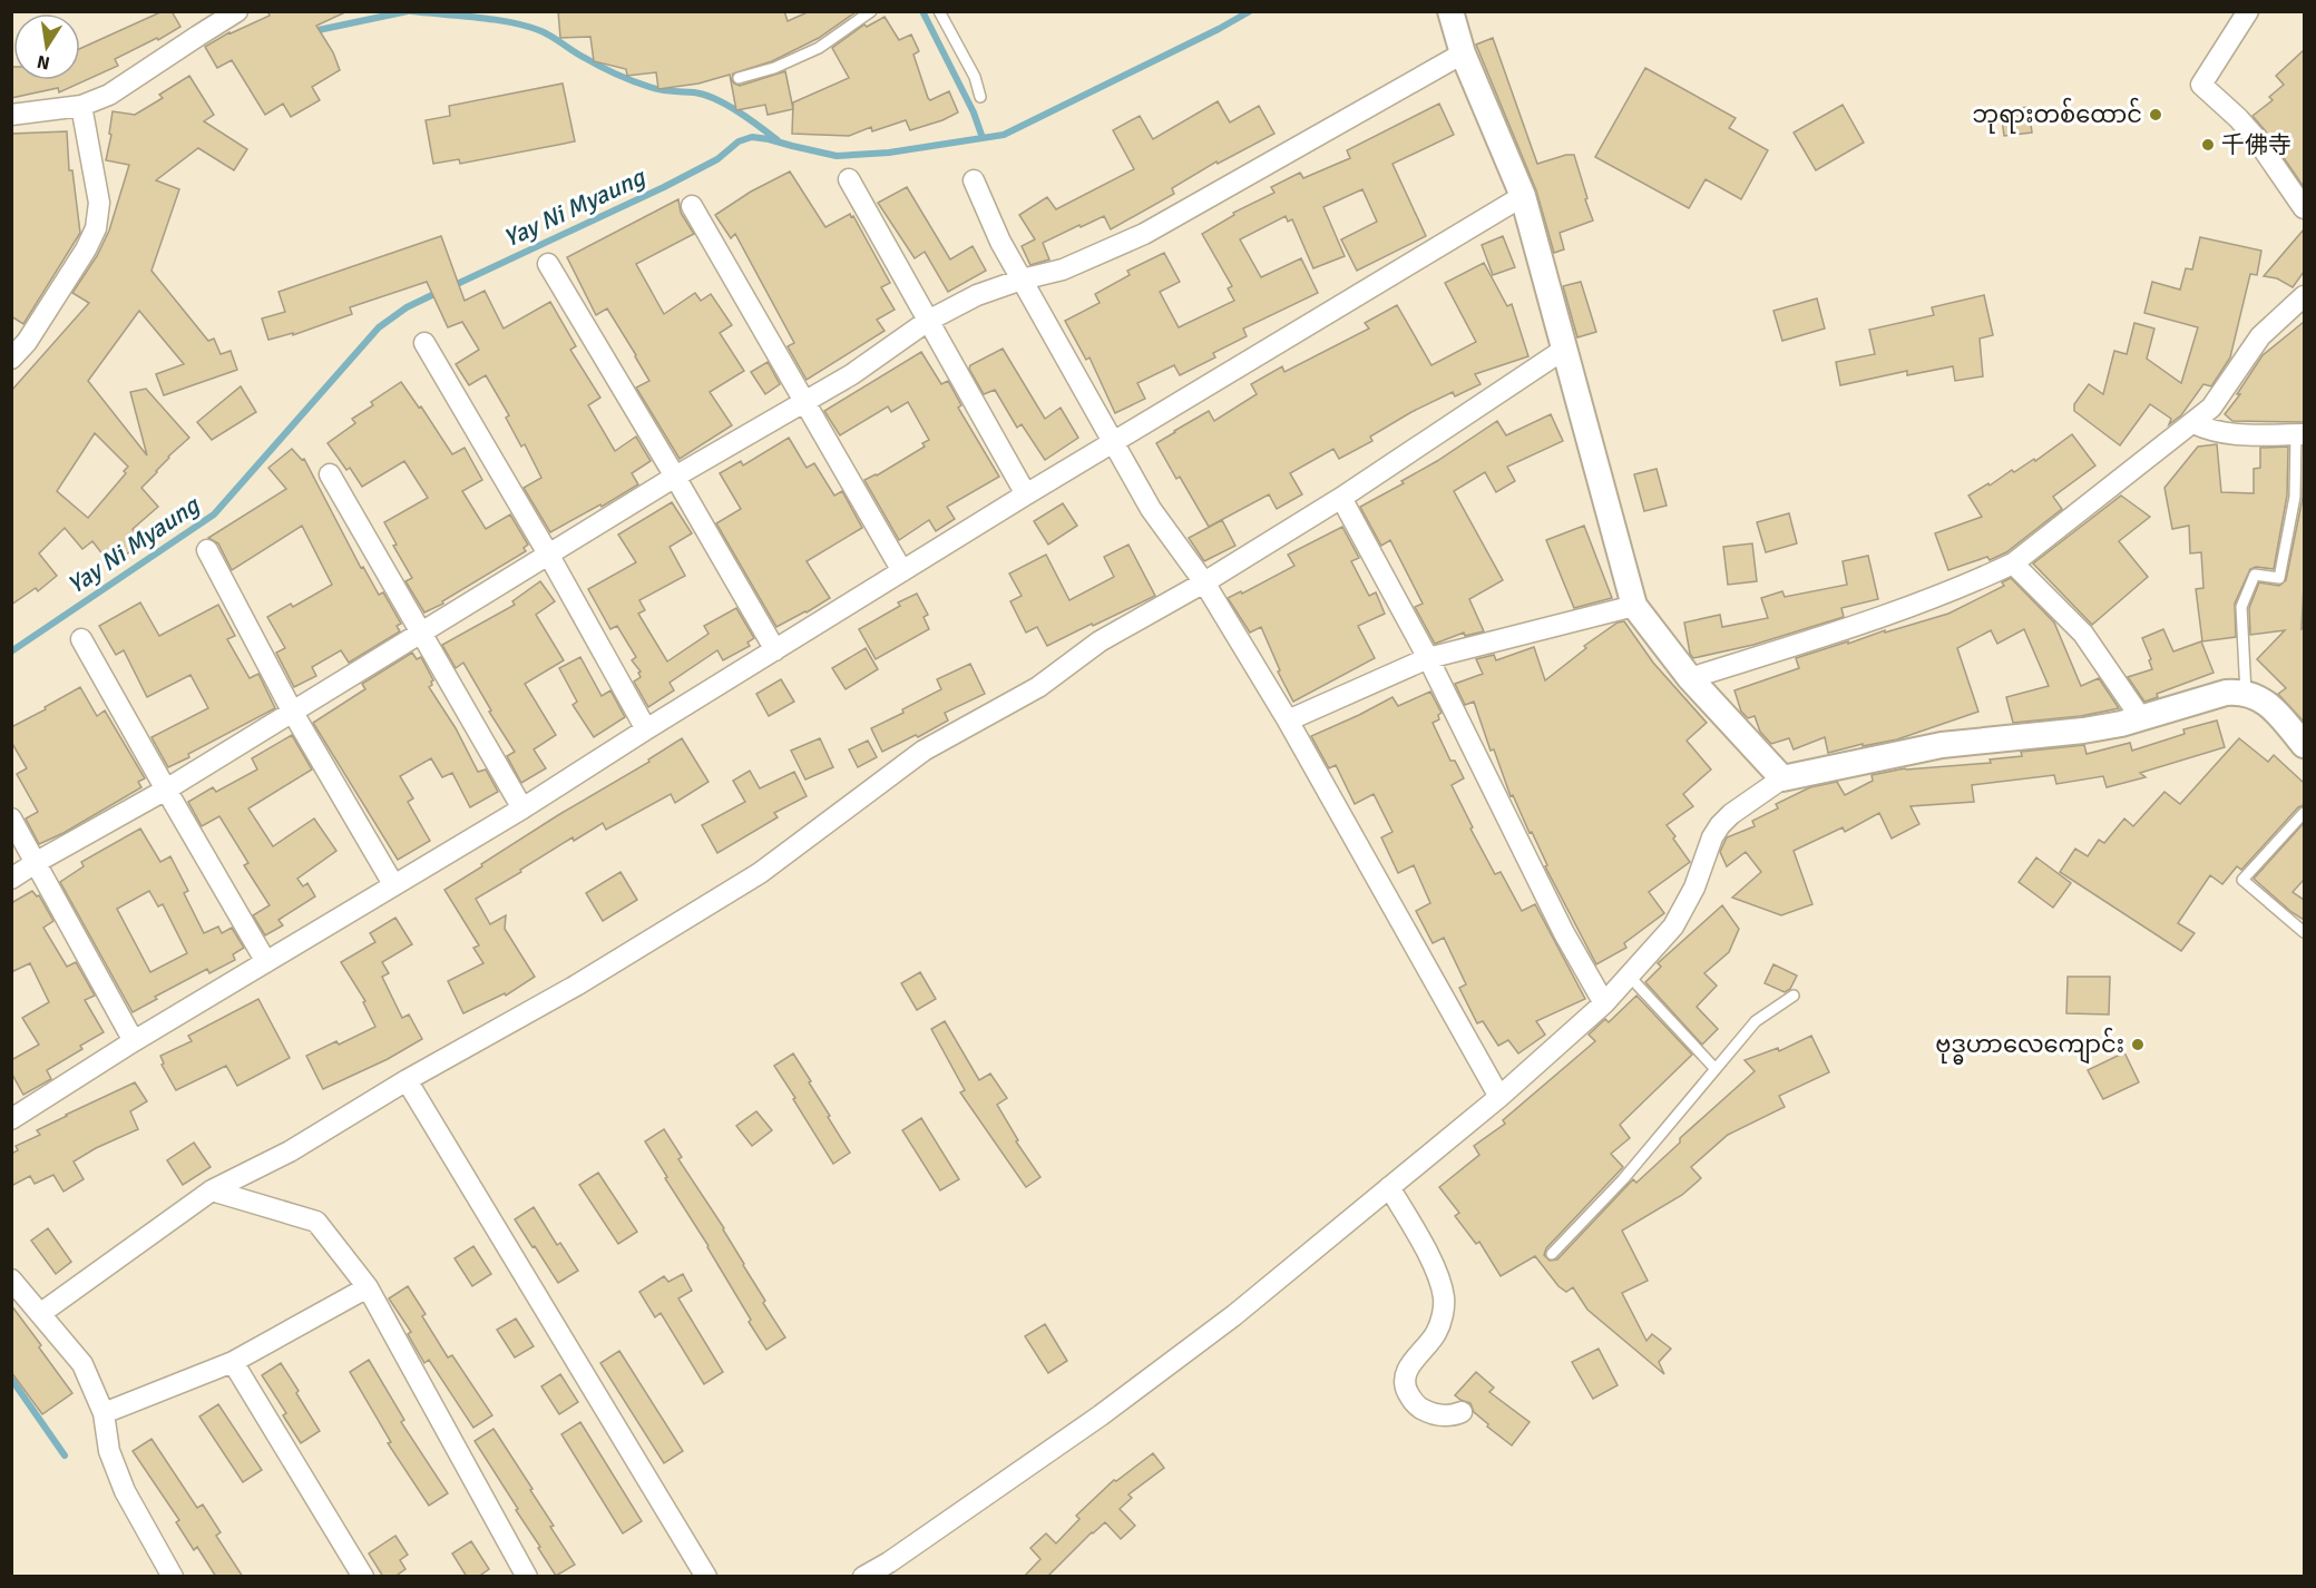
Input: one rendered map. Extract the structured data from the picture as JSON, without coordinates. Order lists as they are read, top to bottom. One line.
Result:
{"water":["Yay Ni Myaung"],"places":["ဘုရားတစ်ထောင်","千佛寺","ဗုဒ္ဓဟာလေကျောင်း"],"north":"bottom"}
